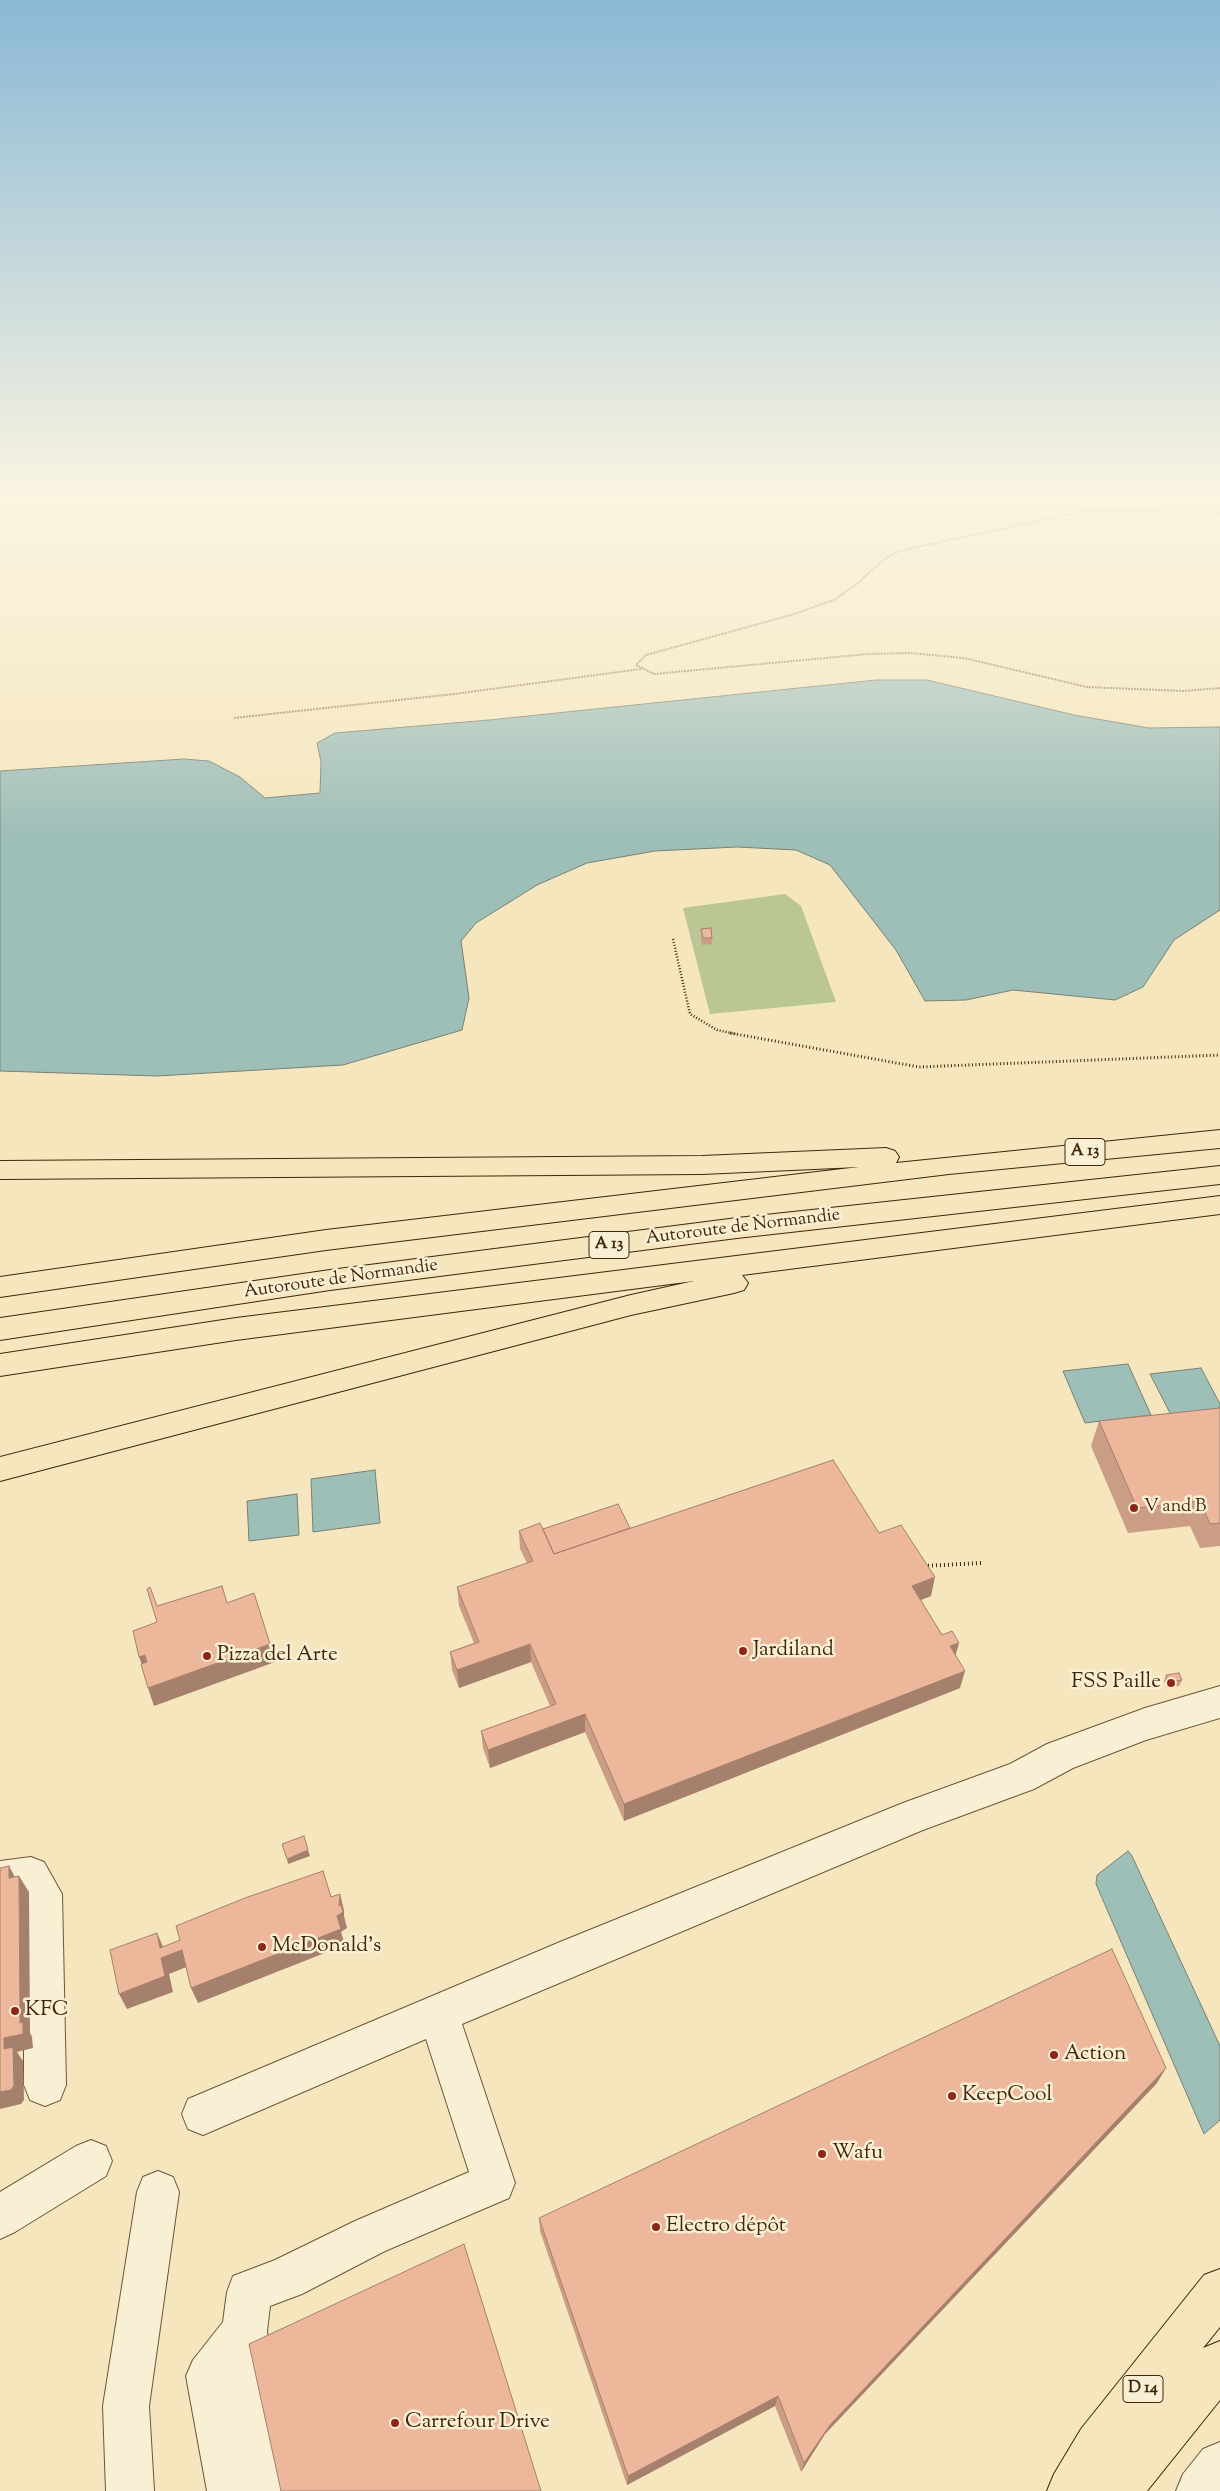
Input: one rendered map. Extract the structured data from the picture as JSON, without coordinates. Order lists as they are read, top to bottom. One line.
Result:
{"streets":{"main road":["A 13","Autoroute de Normandie","D 14"]},"places":["V and B","Jardiland","Pizza del Arte","FSS Paille","McDonald's","KFC","Action","KeepCool","Wafu","Electro dépôt","Carrefour Drive"]}
